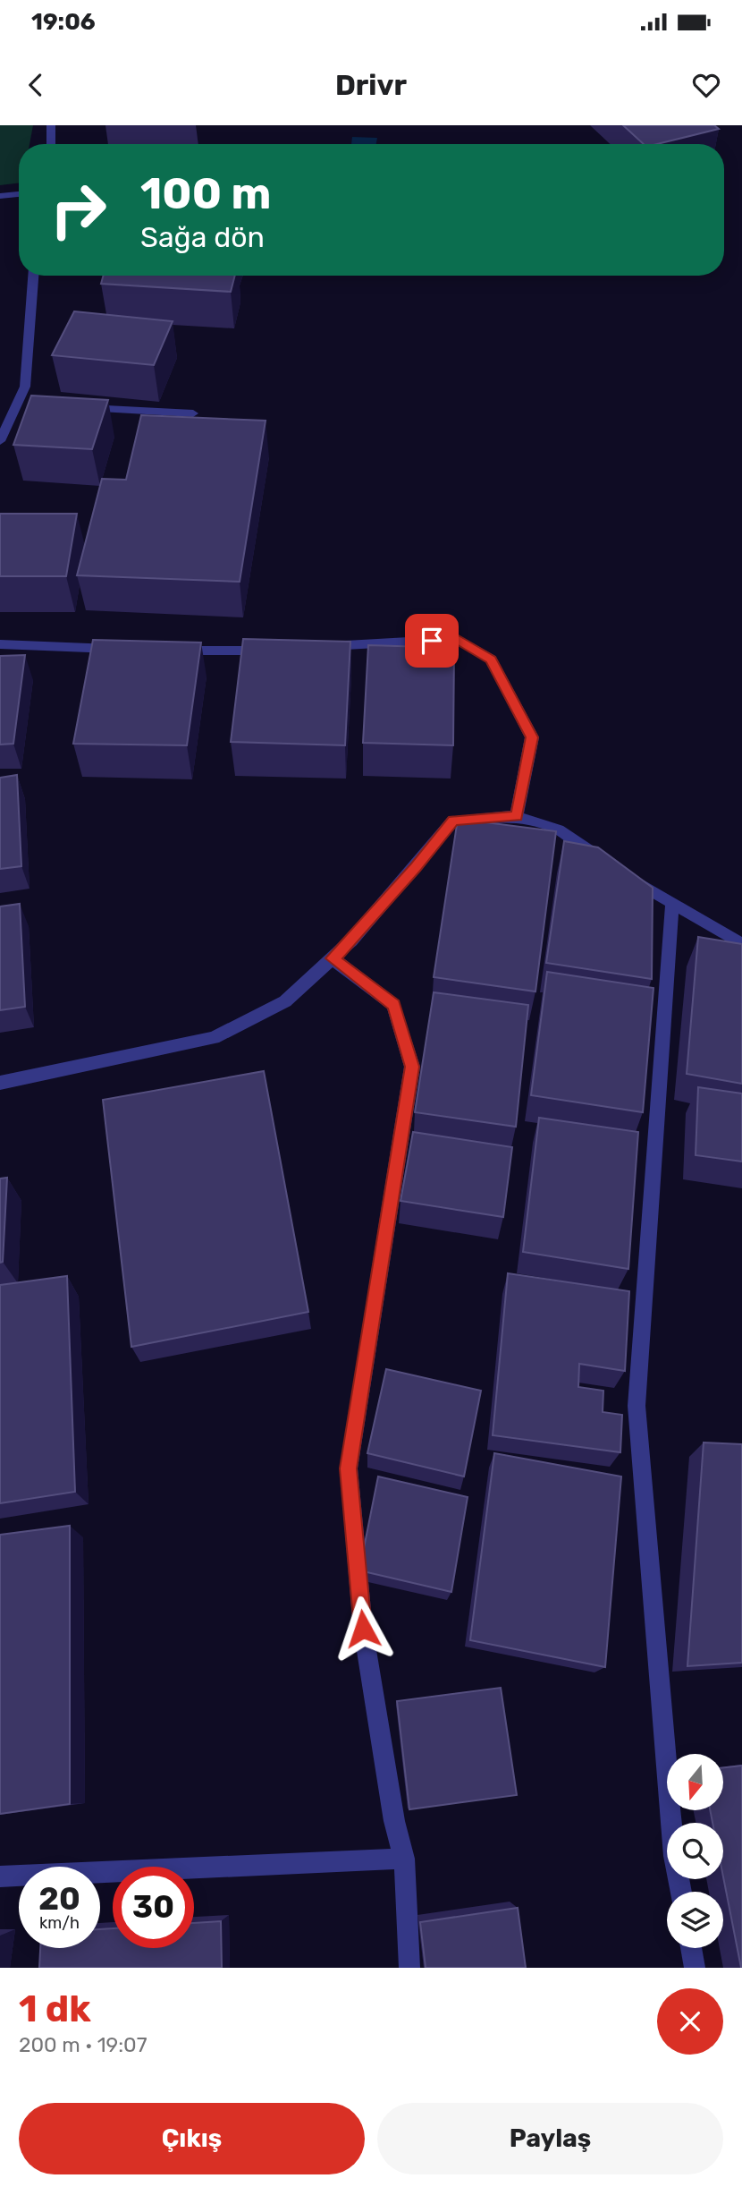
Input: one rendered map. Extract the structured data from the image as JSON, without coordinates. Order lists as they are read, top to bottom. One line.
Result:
{"north":"bottom","page":{"status":"19:06","header":"Drivr","turn":["100 m","Sağa dön"],"speed":"20 km/h","limit":"30","heading":["1 dk","200 m · 19:07"],"buttons":["Çıkış","Paylaş"]}}
